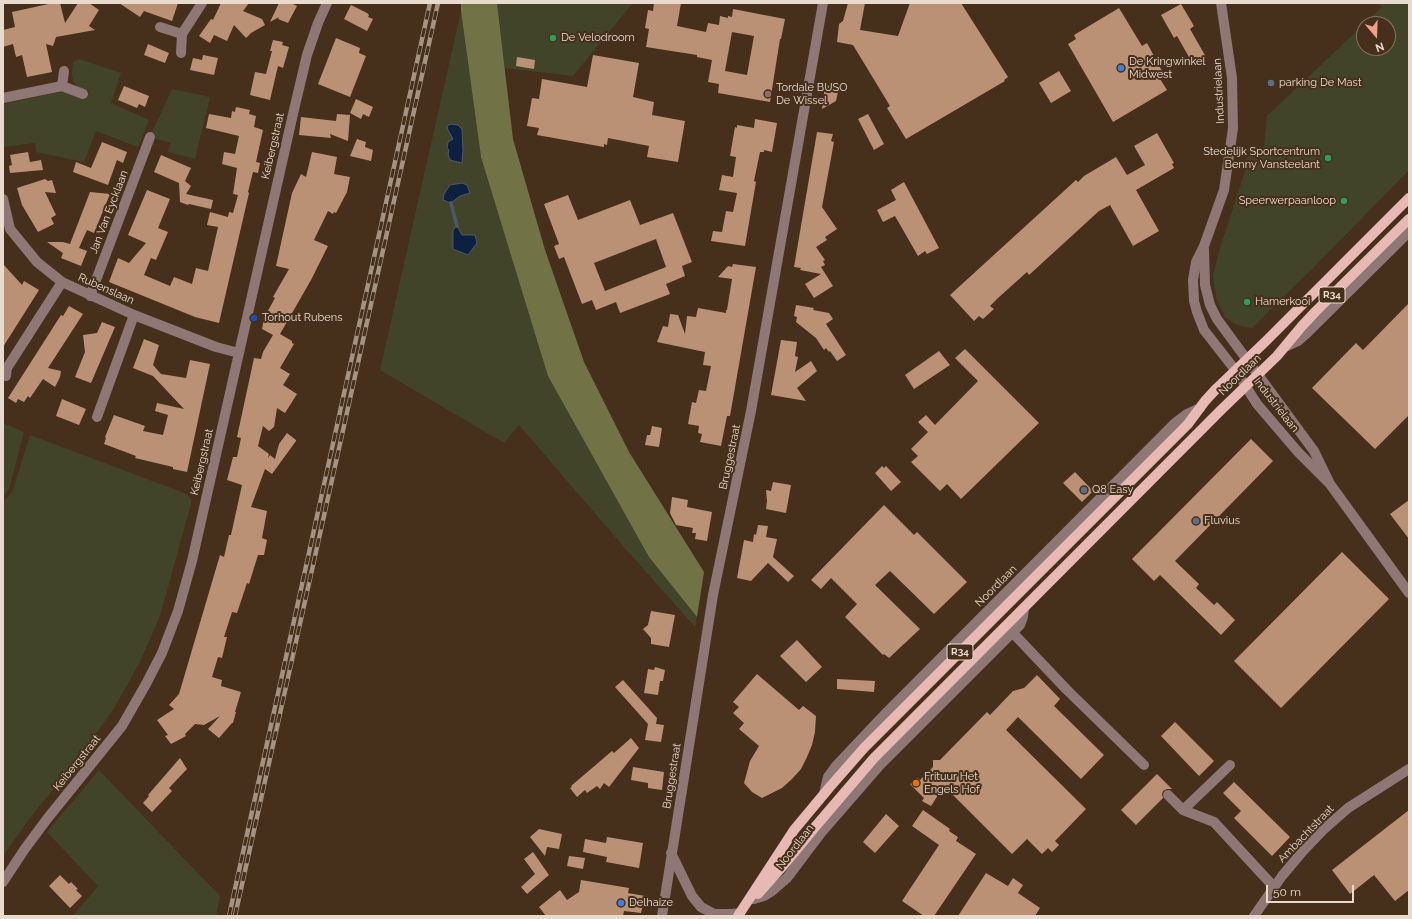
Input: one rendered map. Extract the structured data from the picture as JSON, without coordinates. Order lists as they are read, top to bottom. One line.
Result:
{"streets":{"main road":["R34","Noordlaan"],"street":["Industrielaan","Keibergstraat","Jan Van Eycklaan","Rubenslaan","Bruggestraat","Ambachtstraat"]},"crossings":[["Industrielaan","Noordlaan"],["Keibergstraat","Rubenslaan"],["Jan Van Eycklaan","Rubenslaan"]],"places":["De Velodroom","De Kringwinkel Midwest","parking De Mast","Tordale BUSO De Wissel","Stedelijk Sportcentrum Benny Vansteelant","Speerwerpaanloop","Hamerkooi","Torhout Rubens","Q8 Easy","Fluvius","Frituur Het Engels Hof","Delhaize"],"scale_bar":"50 m","north":"bottom"}
